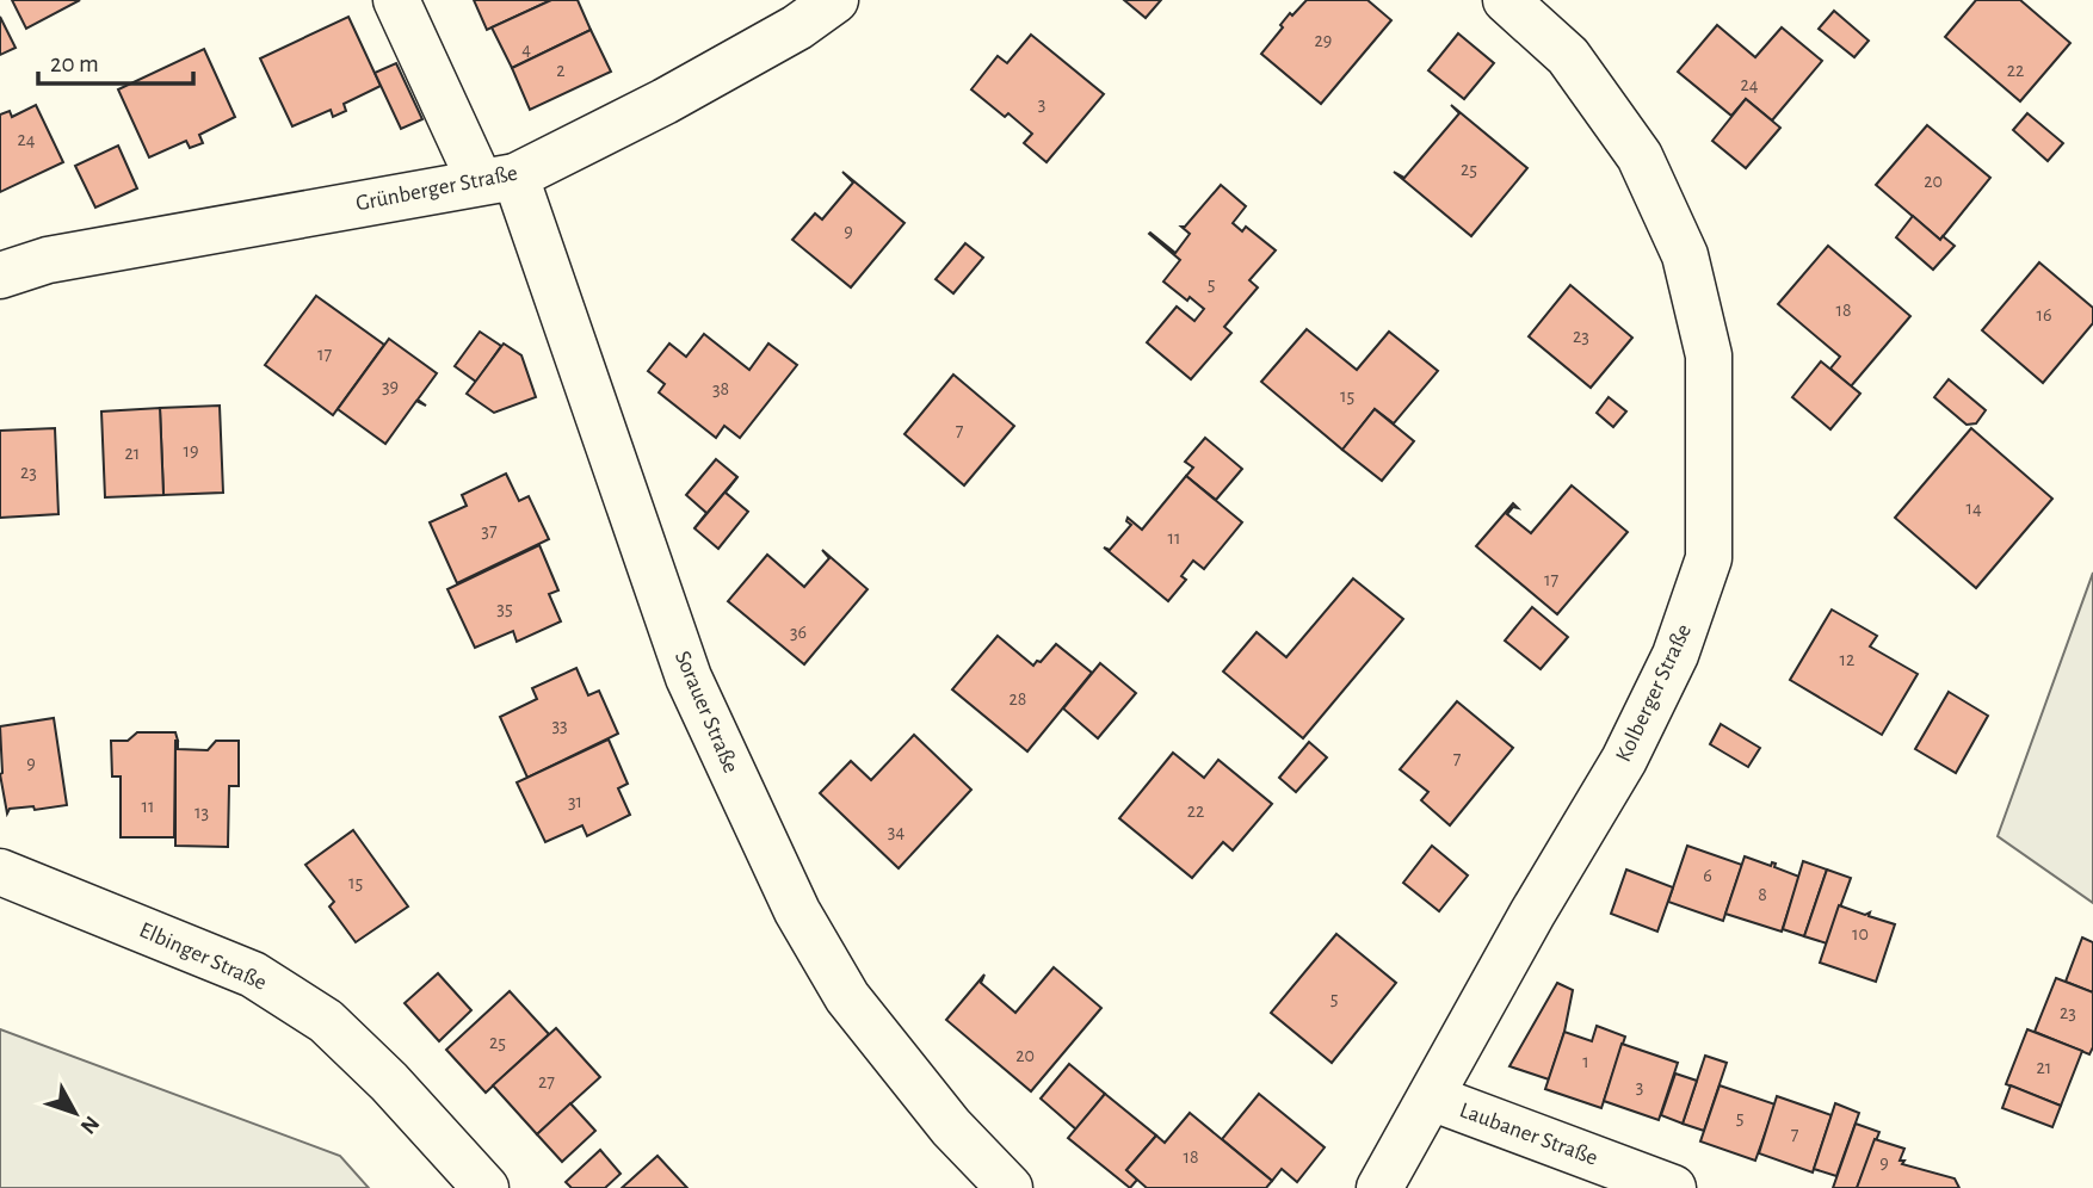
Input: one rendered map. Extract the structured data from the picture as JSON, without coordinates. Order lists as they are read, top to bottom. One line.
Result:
{"streets":{"street":["Grünberger Straße","Kolberger Straße","Sorauer Straße","Elbinger Straße","Laubaner Straße"]},"crossings":[["Grünberger Straße","Sorauer Straße"],["Kolberger Straße","Laubaner Straße"]],"house_numbers":["29","4","2","22","24","3","24","25","20","9","5","18","16","23","17","39","38","15","7","19","21","23","14","37","11","17","35","36","12","28","33","7","9","31","11","22","13","34","6","15","8","10","5","23","25","20","1","21","27","3","5","7","18","9"],"scale_bar":"20 m","north":"bottom right"}
